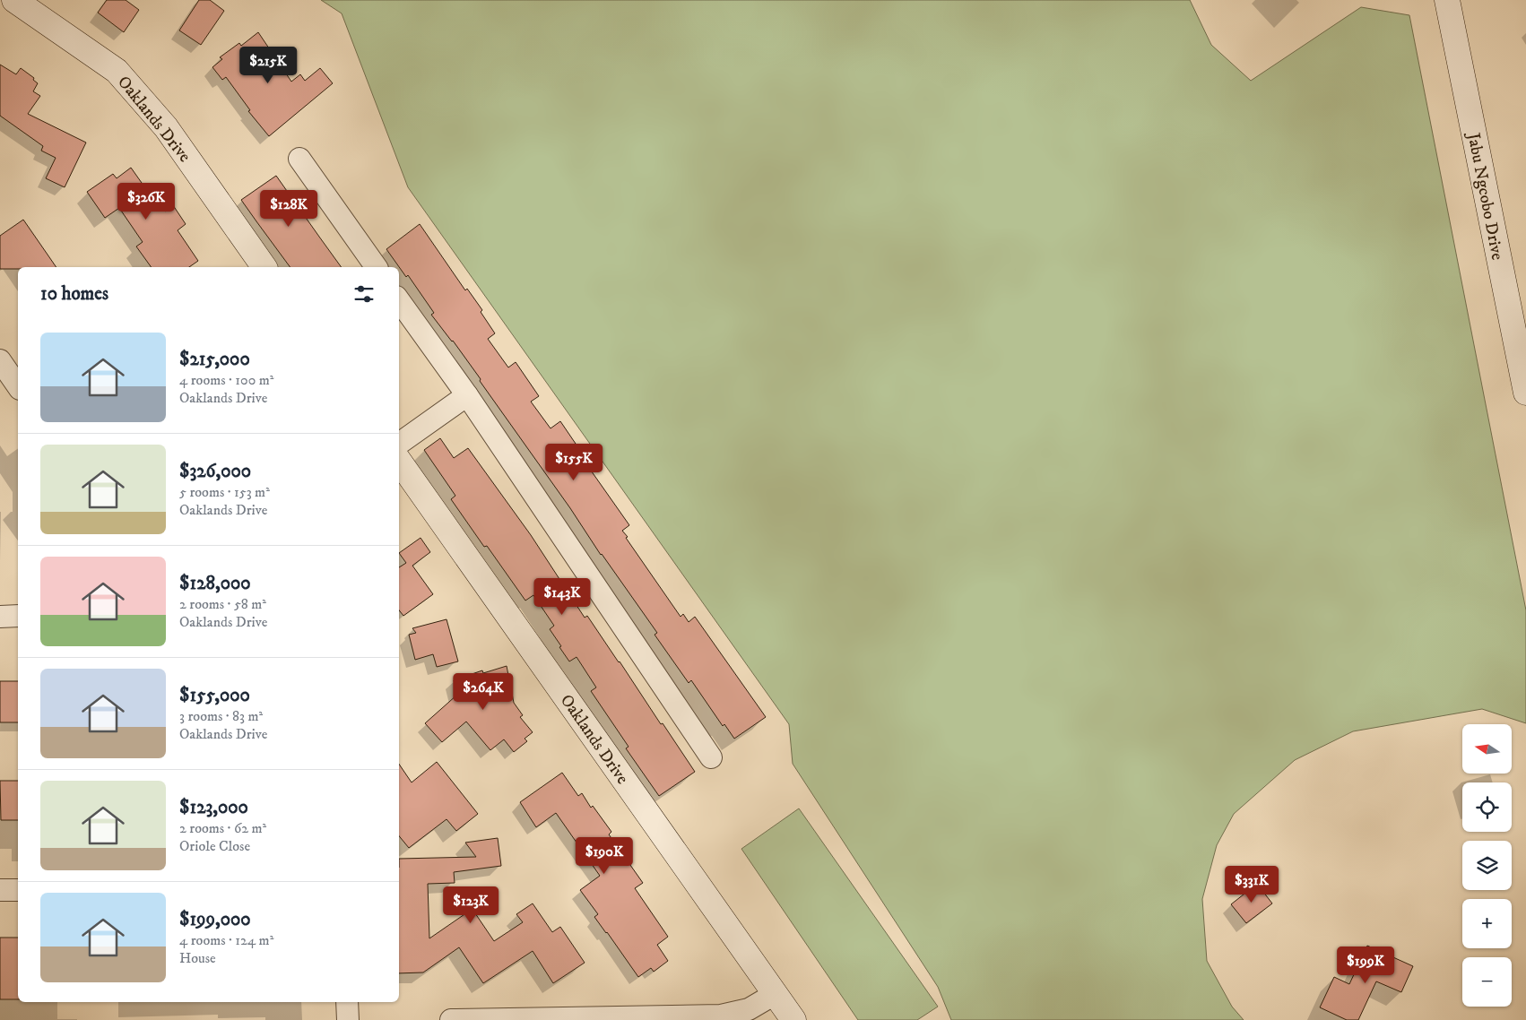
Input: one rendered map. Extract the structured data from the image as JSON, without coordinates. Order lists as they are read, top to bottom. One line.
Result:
{"streets":{"street":["Oaklands Drive","Jabu Ngcobo Drive"]},"north":"left","page":{"price":["$215K","$326K","$128K","$155K","$143K","$264K","$190K","$331K","$123K","$199K"],"heading":"10 homes","list":[{"name":"$215,000","note":"4 rooms · 100 m² · Oaklands Drive"},{"name":"$326,000","note":"5 rooms · 153 m² · Oaklands Drive"},{"name":"$128,000","note":"2 rooms · 58 m² · Oaklands Drive"},{"name":"$155,000","note":"3 rooms · 83 m² · Oaklands Drive"},{"name":"$123,000","note":"2 rooms · 62 m² · Oriole Close"},{"name":"$199,000","note":"4 rooms · 124 m² · House"}],"map_buttons":["+","−"]}}
